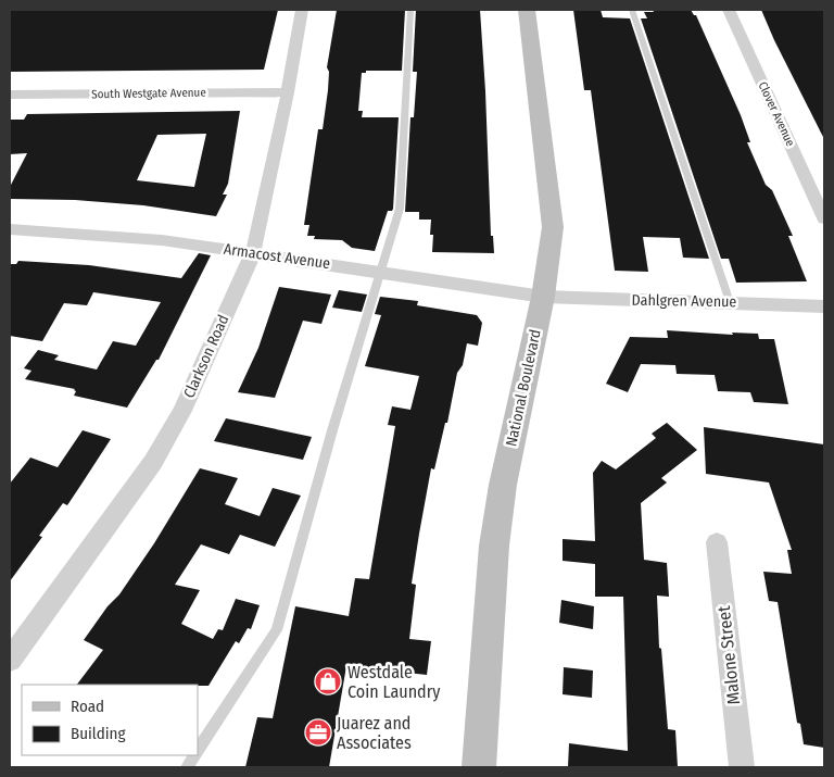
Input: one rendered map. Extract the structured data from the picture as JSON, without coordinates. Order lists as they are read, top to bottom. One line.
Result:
{"streets":{"main road":["National Boulevard"],"street":["South Westgate Avenue","Clover Avenue","Armacost Avenue","Dahlgren Avenue","Clarkson Road","Malone Street"]},"crossings":[["South Westgate Avenue","Clarkson Road"],["Armacost Avenue","Dahlgren Avenue"],["Armacost Avenue","Clarkson Road"],["Armacost Avenue","National Boulevard"],["Dahlgren Avenue","National Boulevard"]],"places":{"shop":["Westdale Coin Laundry"],"office":["Juarez and Associates"]},"legend":["Road","Building"]}
